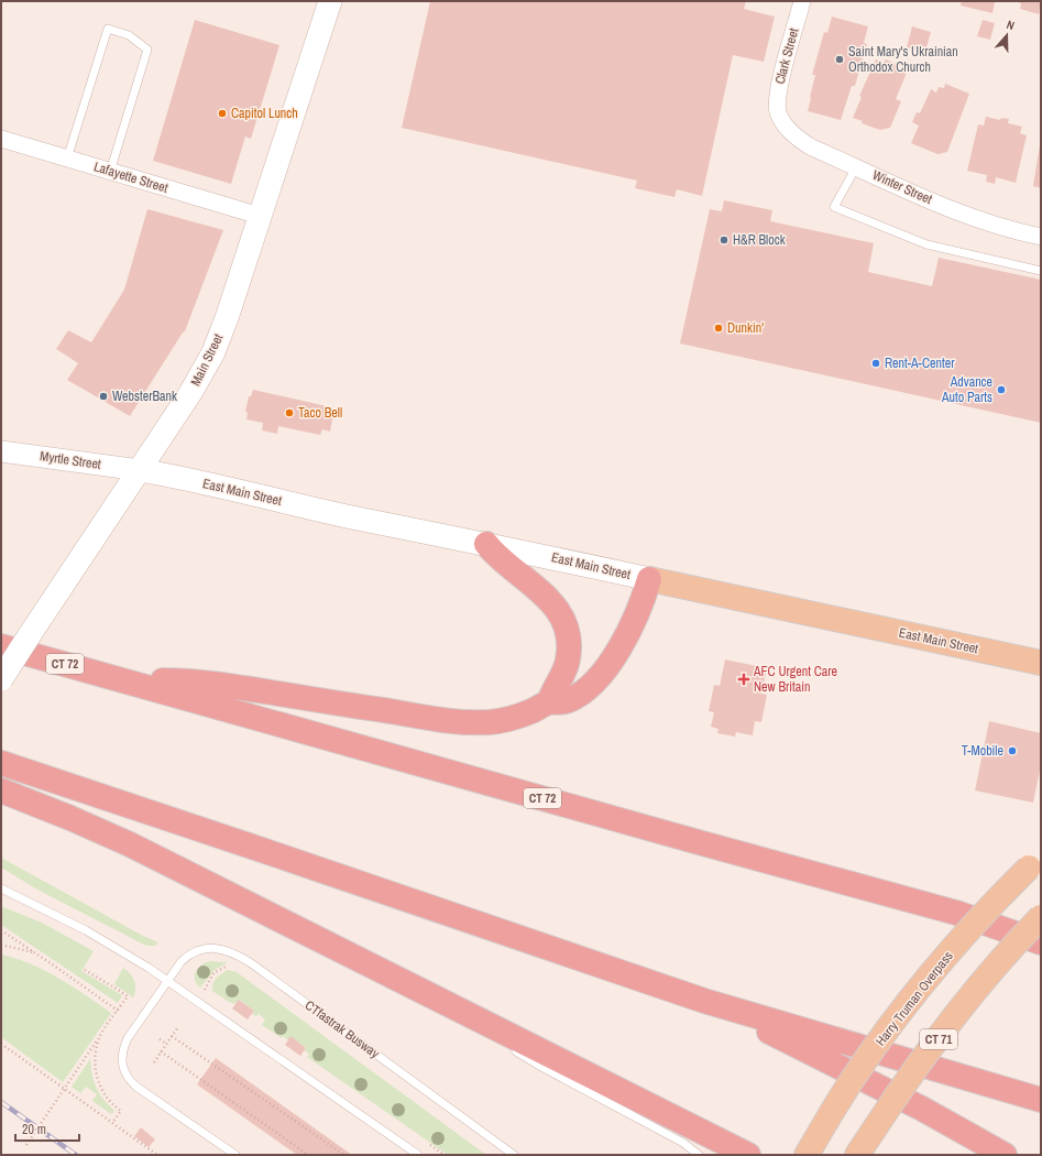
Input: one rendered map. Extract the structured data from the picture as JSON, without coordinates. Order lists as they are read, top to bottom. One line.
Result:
{"streets":{"highway":["CT 72"],"main road":["Main Street","East Main Street","Harry Truman Overpass","CT 71"],"street":["Clark Street","Lafayette Street","Winter Street","Myrtle Street"],"lane":["CTfastrak Busway"]},"crossings":[["Clark Street","Winter Street"],["Lafayette Street","Main Street"],["Main Street","Myrtle Street"],["Main Street","East Main Street"],["Myrtle Street","East Main Street"]],"places":{"other":["Saint Mary's Ukrainian Orthodox Church","Capitol Lunch","H&R Block","Dunkin'","Rent-A-Center","Advance Auto Parts","WebsterBank","Taco Bell","T-Mobile"],"health":["AFC Urgent Care New Britain"]},"scale_bar":"20 m","north":"top"}
